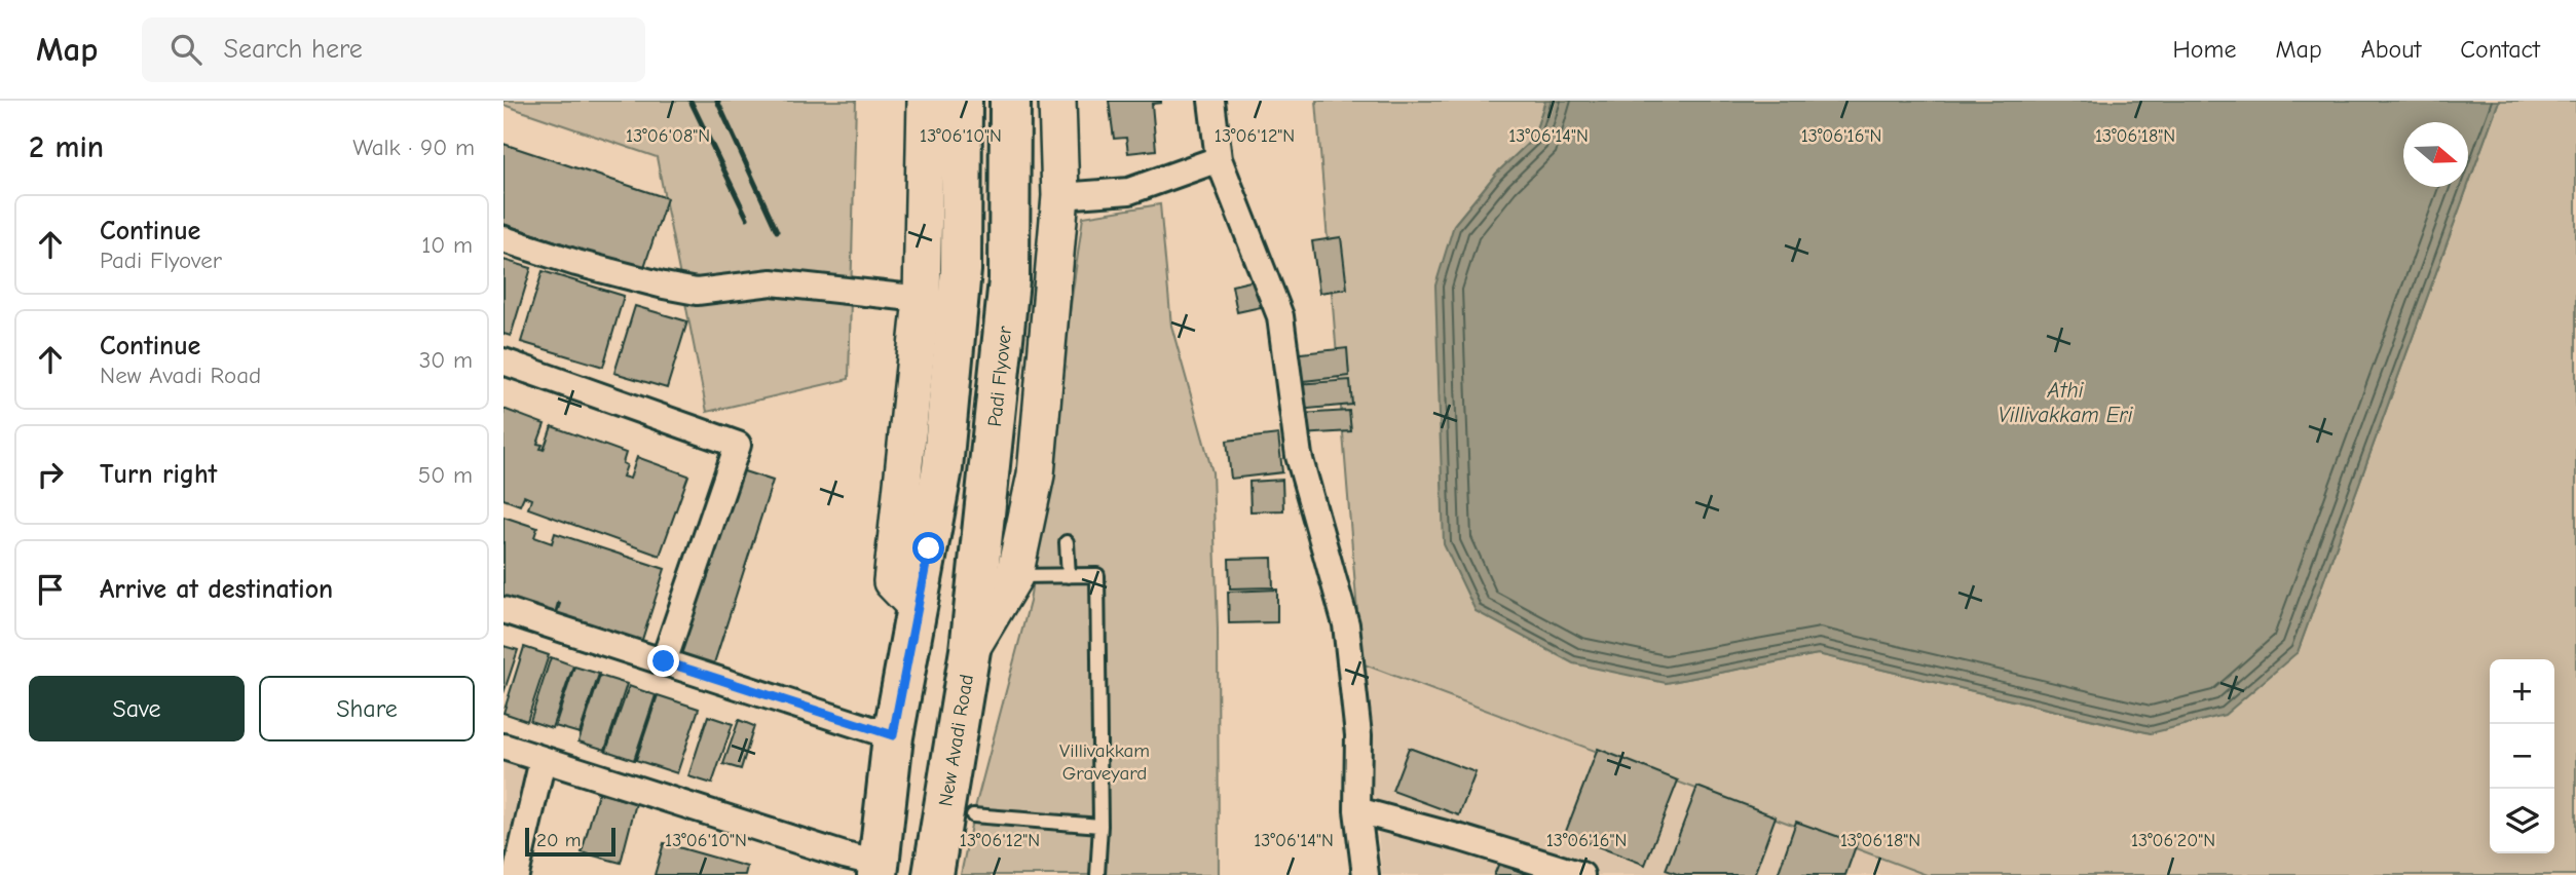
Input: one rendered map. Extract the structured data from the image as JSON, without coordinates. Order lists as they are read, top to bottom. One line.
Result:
{"streets":{"main road":["Padi Flyover","New Avadi Road"]},"crossings":[["Padi Flyover","New Avadi Road"]],"water":["Athi Villivakkam Eri"],"parks":["Villivakkam Graveyard"],"scale_bar":"20 m","north":"right","page":{"header":"Map","search":"Search here","nav":["Home","Map","About","Contact"],"heading":["2 min","Walk · 90 m"],"list":[["Continue","Padi Flyover","10 m"],["Continue","New Avadi Road","30 m"],["Turn right","50 m"],"Arrive at destination"],"buttons":["Save","Share"],"map_buttons":["+","−"],"scale":"20 m"},"coordinates":["13°06'10\"N","13°06'12\"N","13°06'14\"N","13°06'16\"N","13°06'18\"N","13°06'08\"N","13°06'20\"N"]}
